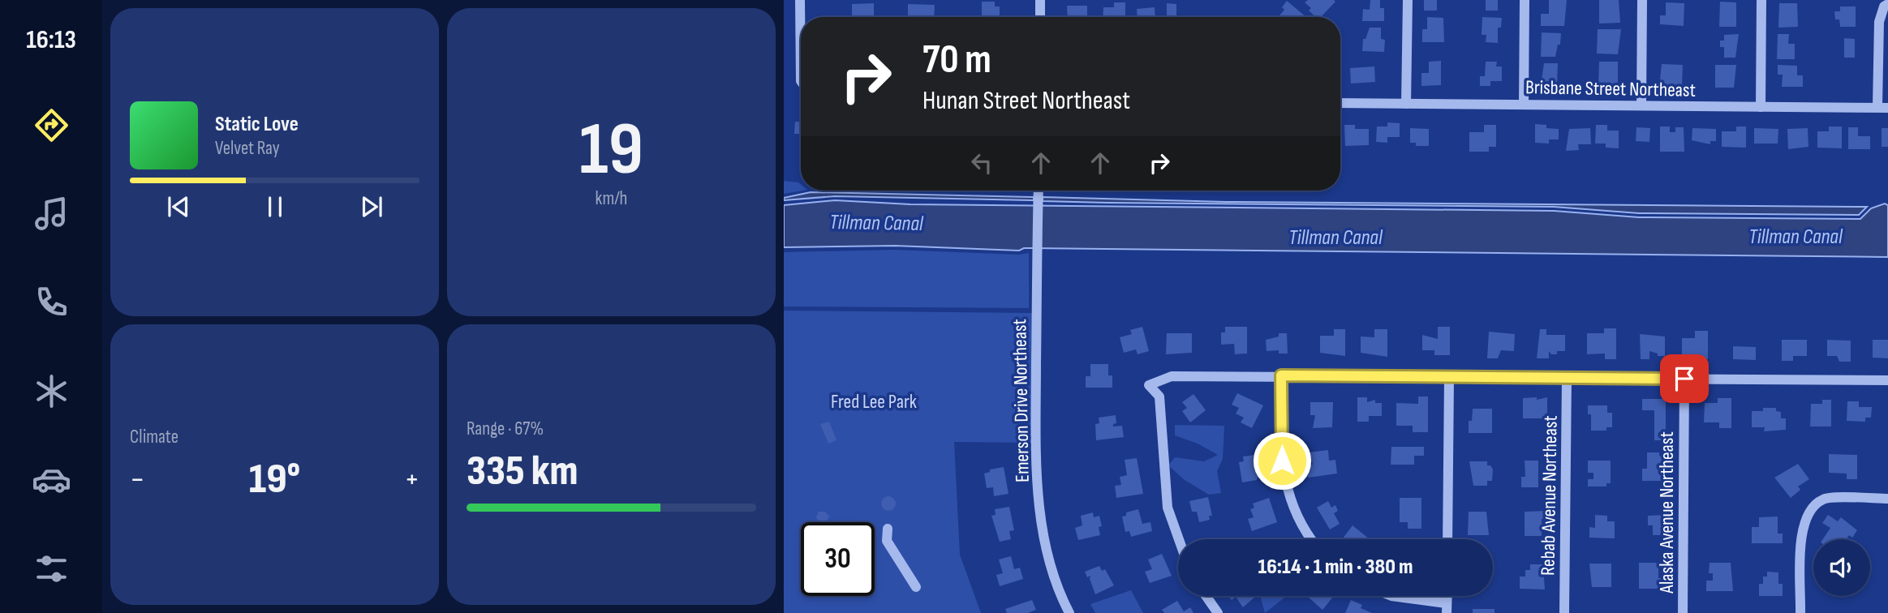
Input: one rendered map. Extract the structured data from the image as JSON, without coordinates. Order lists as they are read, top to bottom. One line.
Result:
{"streets":{"street":["Brisbane Street Northeast","Emerson Drive Northeast","Rebab Avenue Northeast","Alaska Avenue Northeast"]},"water":["Tillman Canal"],"parks":["Fred Lee Park"],"page":{"tabs":"16:13","tile":[["19","km/h"],"Climate",["Range · 67%","335 km"]],"turn":["70 m","Hunan Street Northeast"],"song":["Static Love","Velvet Ray"],"heat":["−","19°","+"],"limit":"30","trip":"16:14 · 1 min · 380 m"}}
